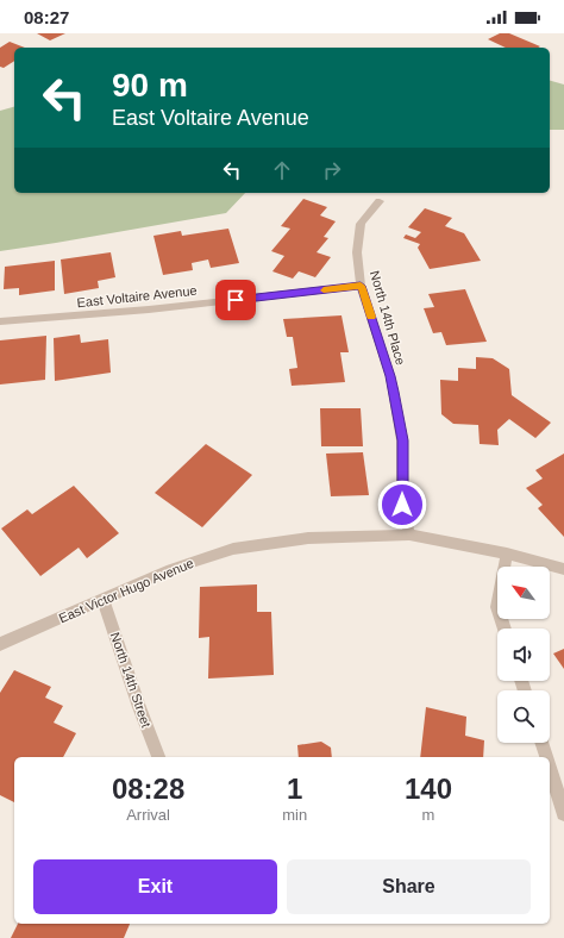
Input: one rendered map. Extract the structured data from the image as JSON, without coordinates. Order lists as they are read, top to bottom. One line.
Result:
{"streets":{"street":["East Voltaire Avenue","North 14th Place","East Victor Hugo Avenue","North 14th Street"]},"crossings":[["East Voltaire Avenue","North 14th Place"],["North 14th Place","East Victor Hugo Avenue"],["East Victor Hugo Avenue","North 14th Street"]],"north":"top left","page":{"status":"08:27","turn":["90 m","East Voltaire Avenue"],"eta":["08:28","Arrival","1","min","140","m"],"buttons":["Exit","Share"]}}
